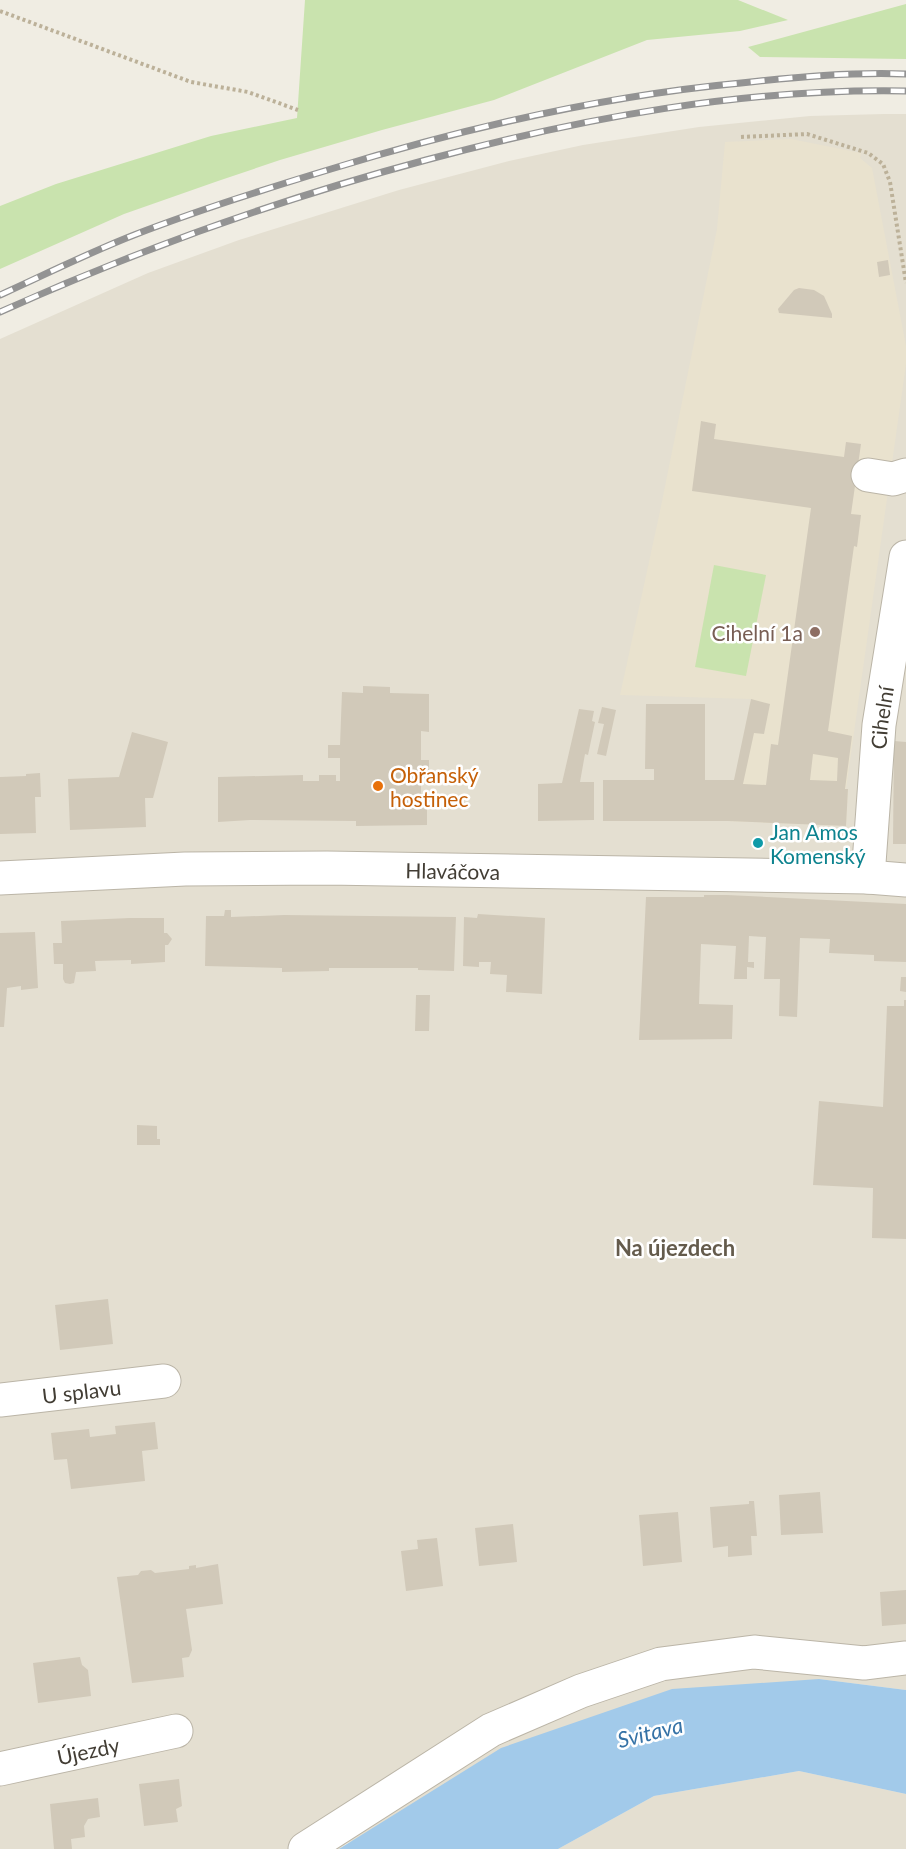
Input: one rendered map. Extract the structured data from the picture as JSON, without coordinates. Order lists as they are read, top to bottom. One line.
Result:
{"streets":{"street":["Cihelní","Hlaváčova","U splavu","Újezdy"]},"crossings":[["Cihelní","Hlaváčova"]],"districts":["Na újezdech"],"water":["Svitava"],"places":["Cihelní 1a","Obřanský hostinec","Jan Amos Komenský"]}
